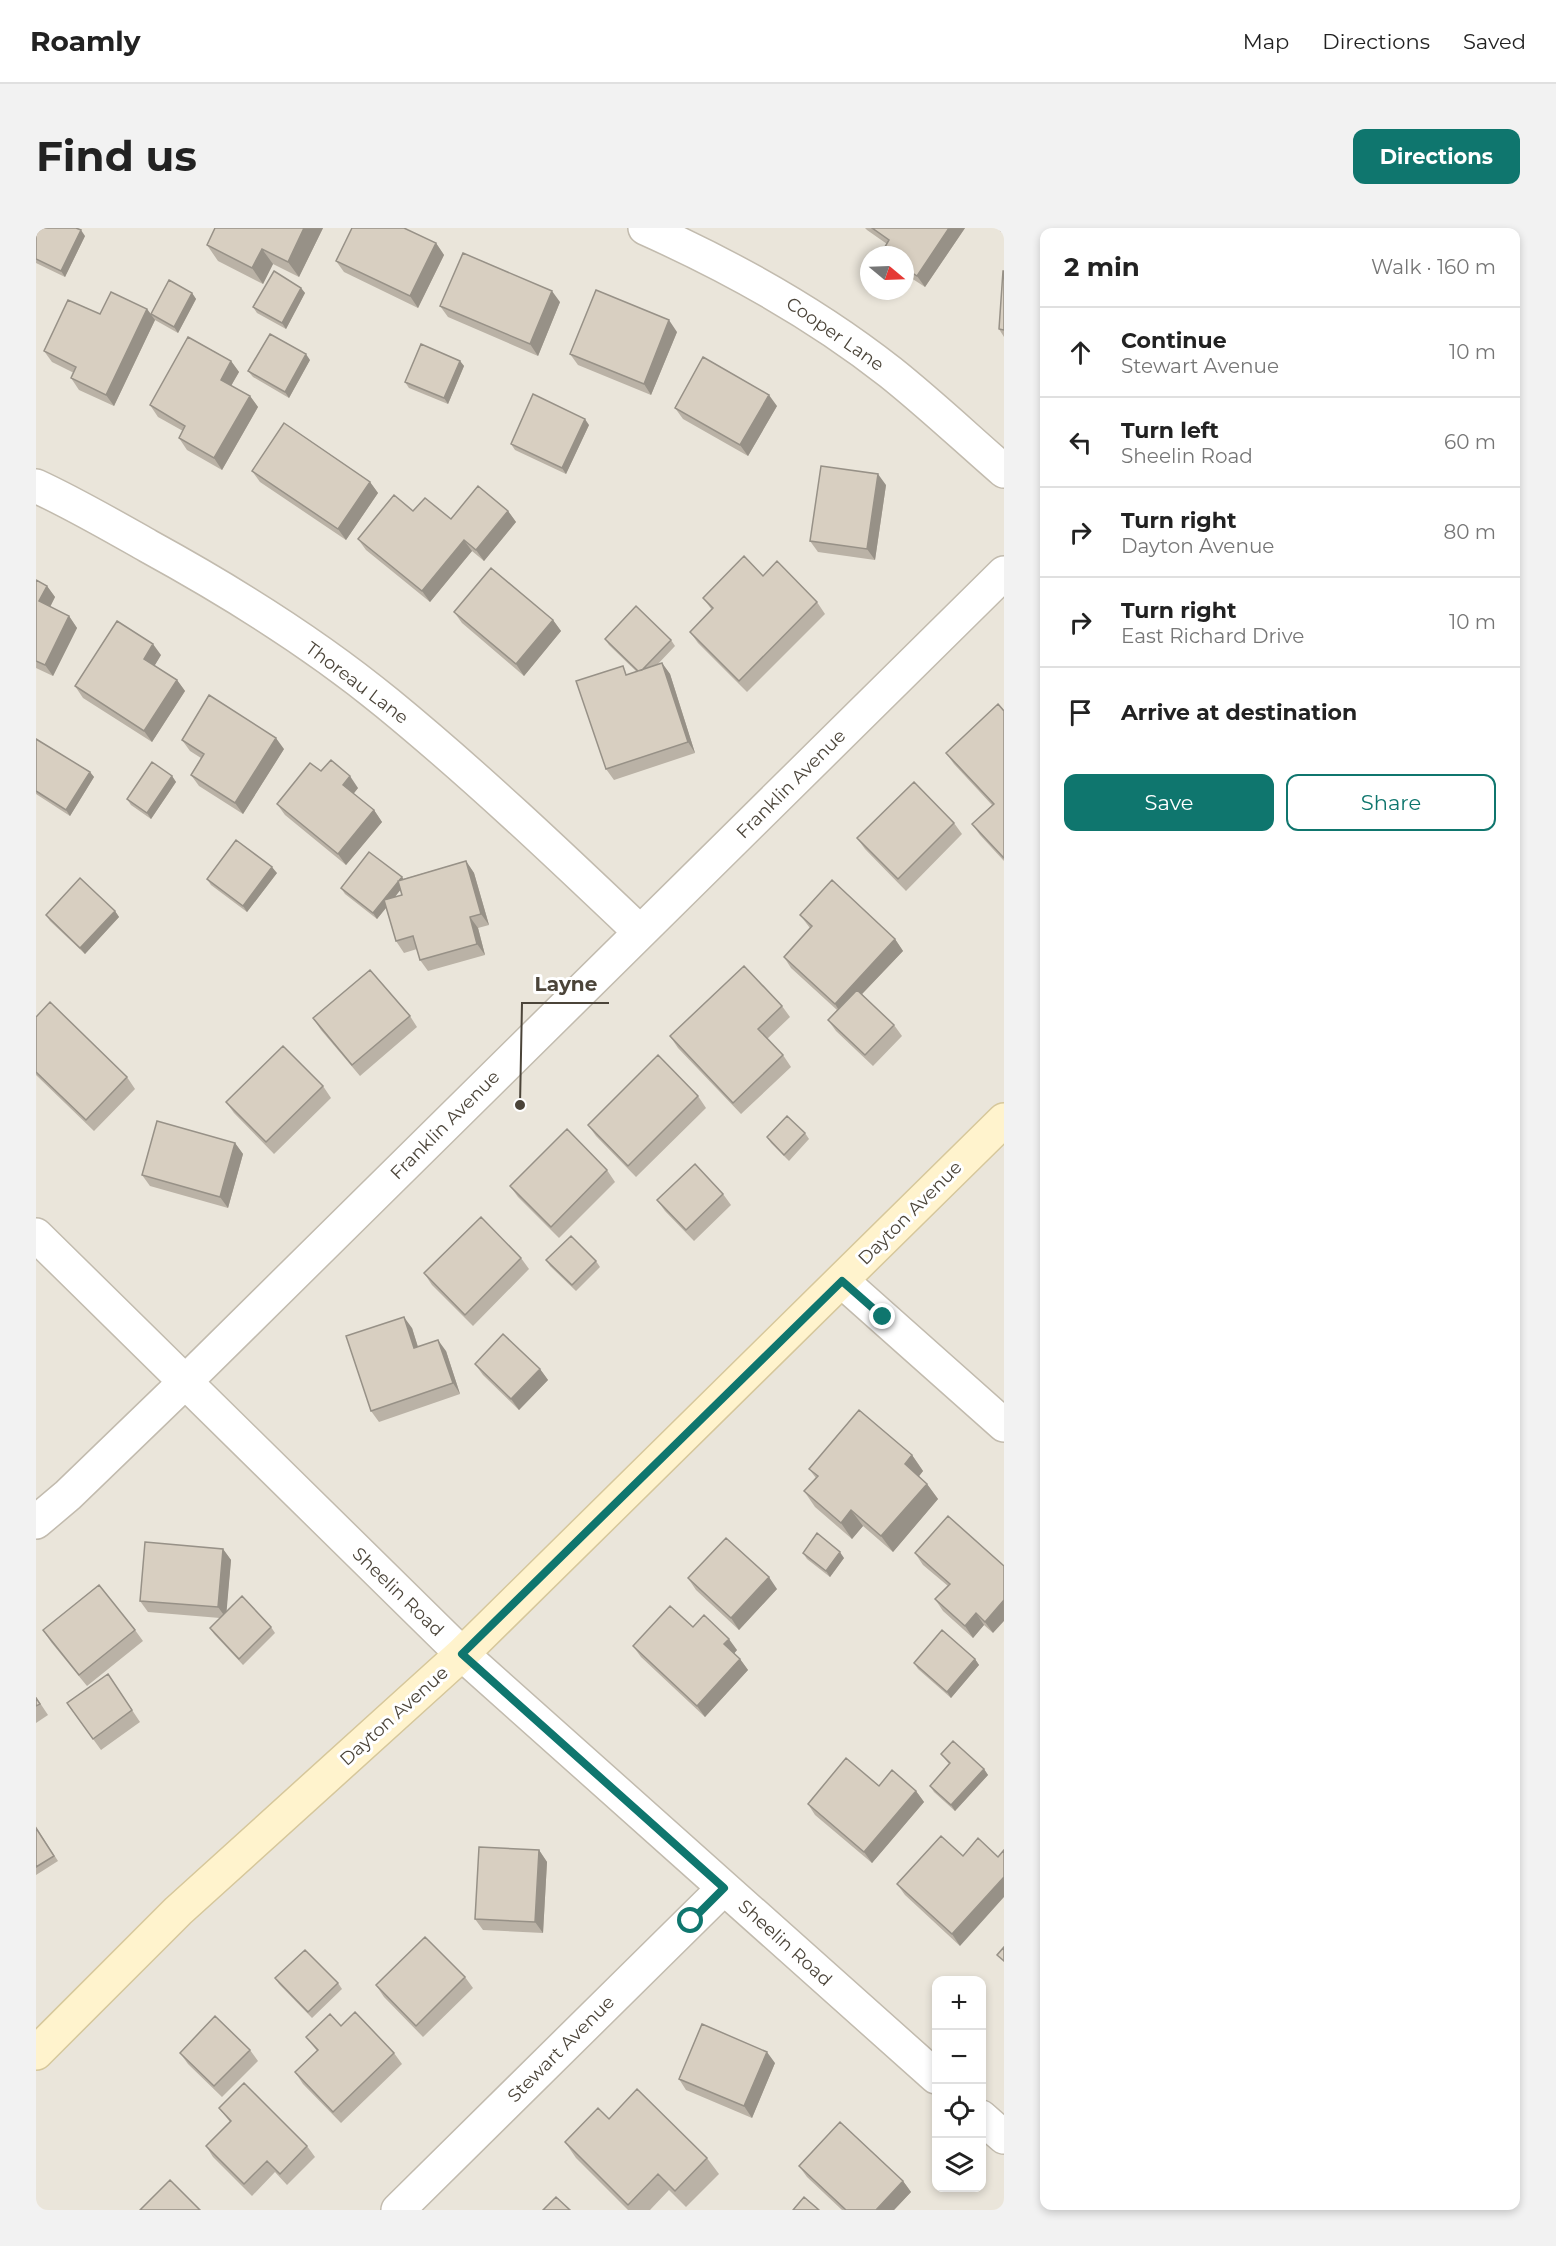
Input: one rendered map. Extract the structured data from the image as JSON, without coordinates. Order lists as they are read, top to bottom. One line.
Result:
{"streets":{"main road":["Dayton Avenue"],"street":["Cooper Lane","Thoreau Lane","Franklin Avenue","Sheelin Road","Stewart Avenue"]},"crossings":[["Thoreau Lane","Franklin Avenue"],["Franklin Avenue","Sheelin Road"],["Dayton Avenue","Sheelin Road"],["Sheelin Road","Stewart Avenue"]],"places":["Layne"],"north":"right","page":{"header":"Roamly","nav":["Map","Directions","Saved"],"buttons":["Directions",["Save","Share"]],"title":"Find us","heading":["2 min","Walk · 160 m"],"list":[["Continue","Stewart Avenue","10 m"],["Turn left","Sheelin Road","60 m"],["Turn right","Dayton Avenue","80 m"],["Turn right","East Richard Drive","10 m"],"Arrive at destination"],"map_buttons":["+","−"]}}
